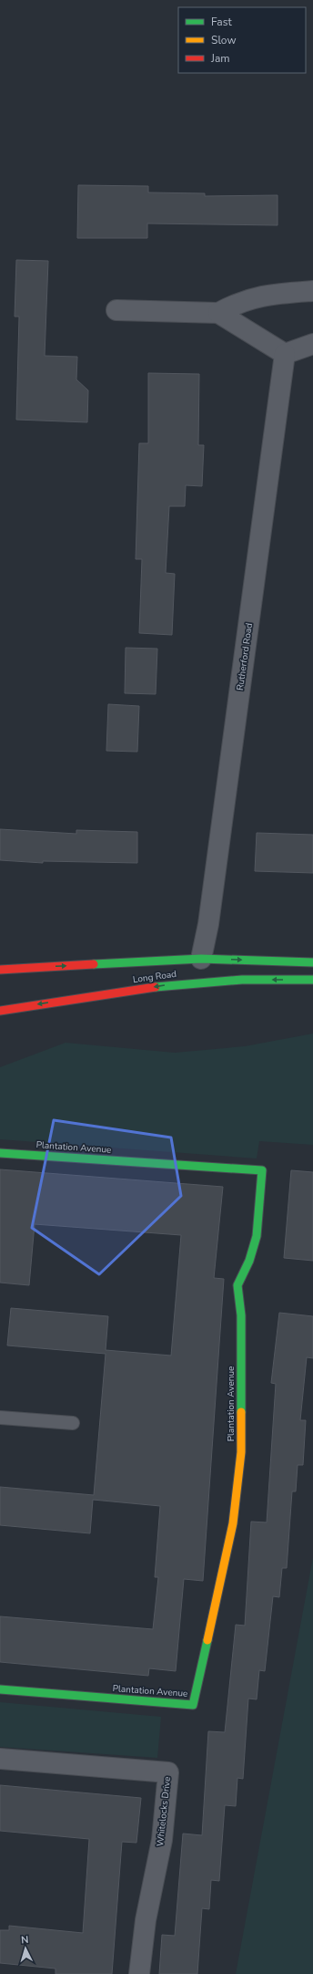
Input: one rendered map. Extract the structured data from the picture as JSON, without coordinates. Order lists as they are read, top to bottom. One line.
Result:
{"streets":{"street":["Rutherford Road","Long Road","Plantation Avenue","Whitelocks Drive"]},"crossings":[["Rutherford Road","Long Road"]],"legend":["Fast","Slow","Jam"],"north":"top"}
